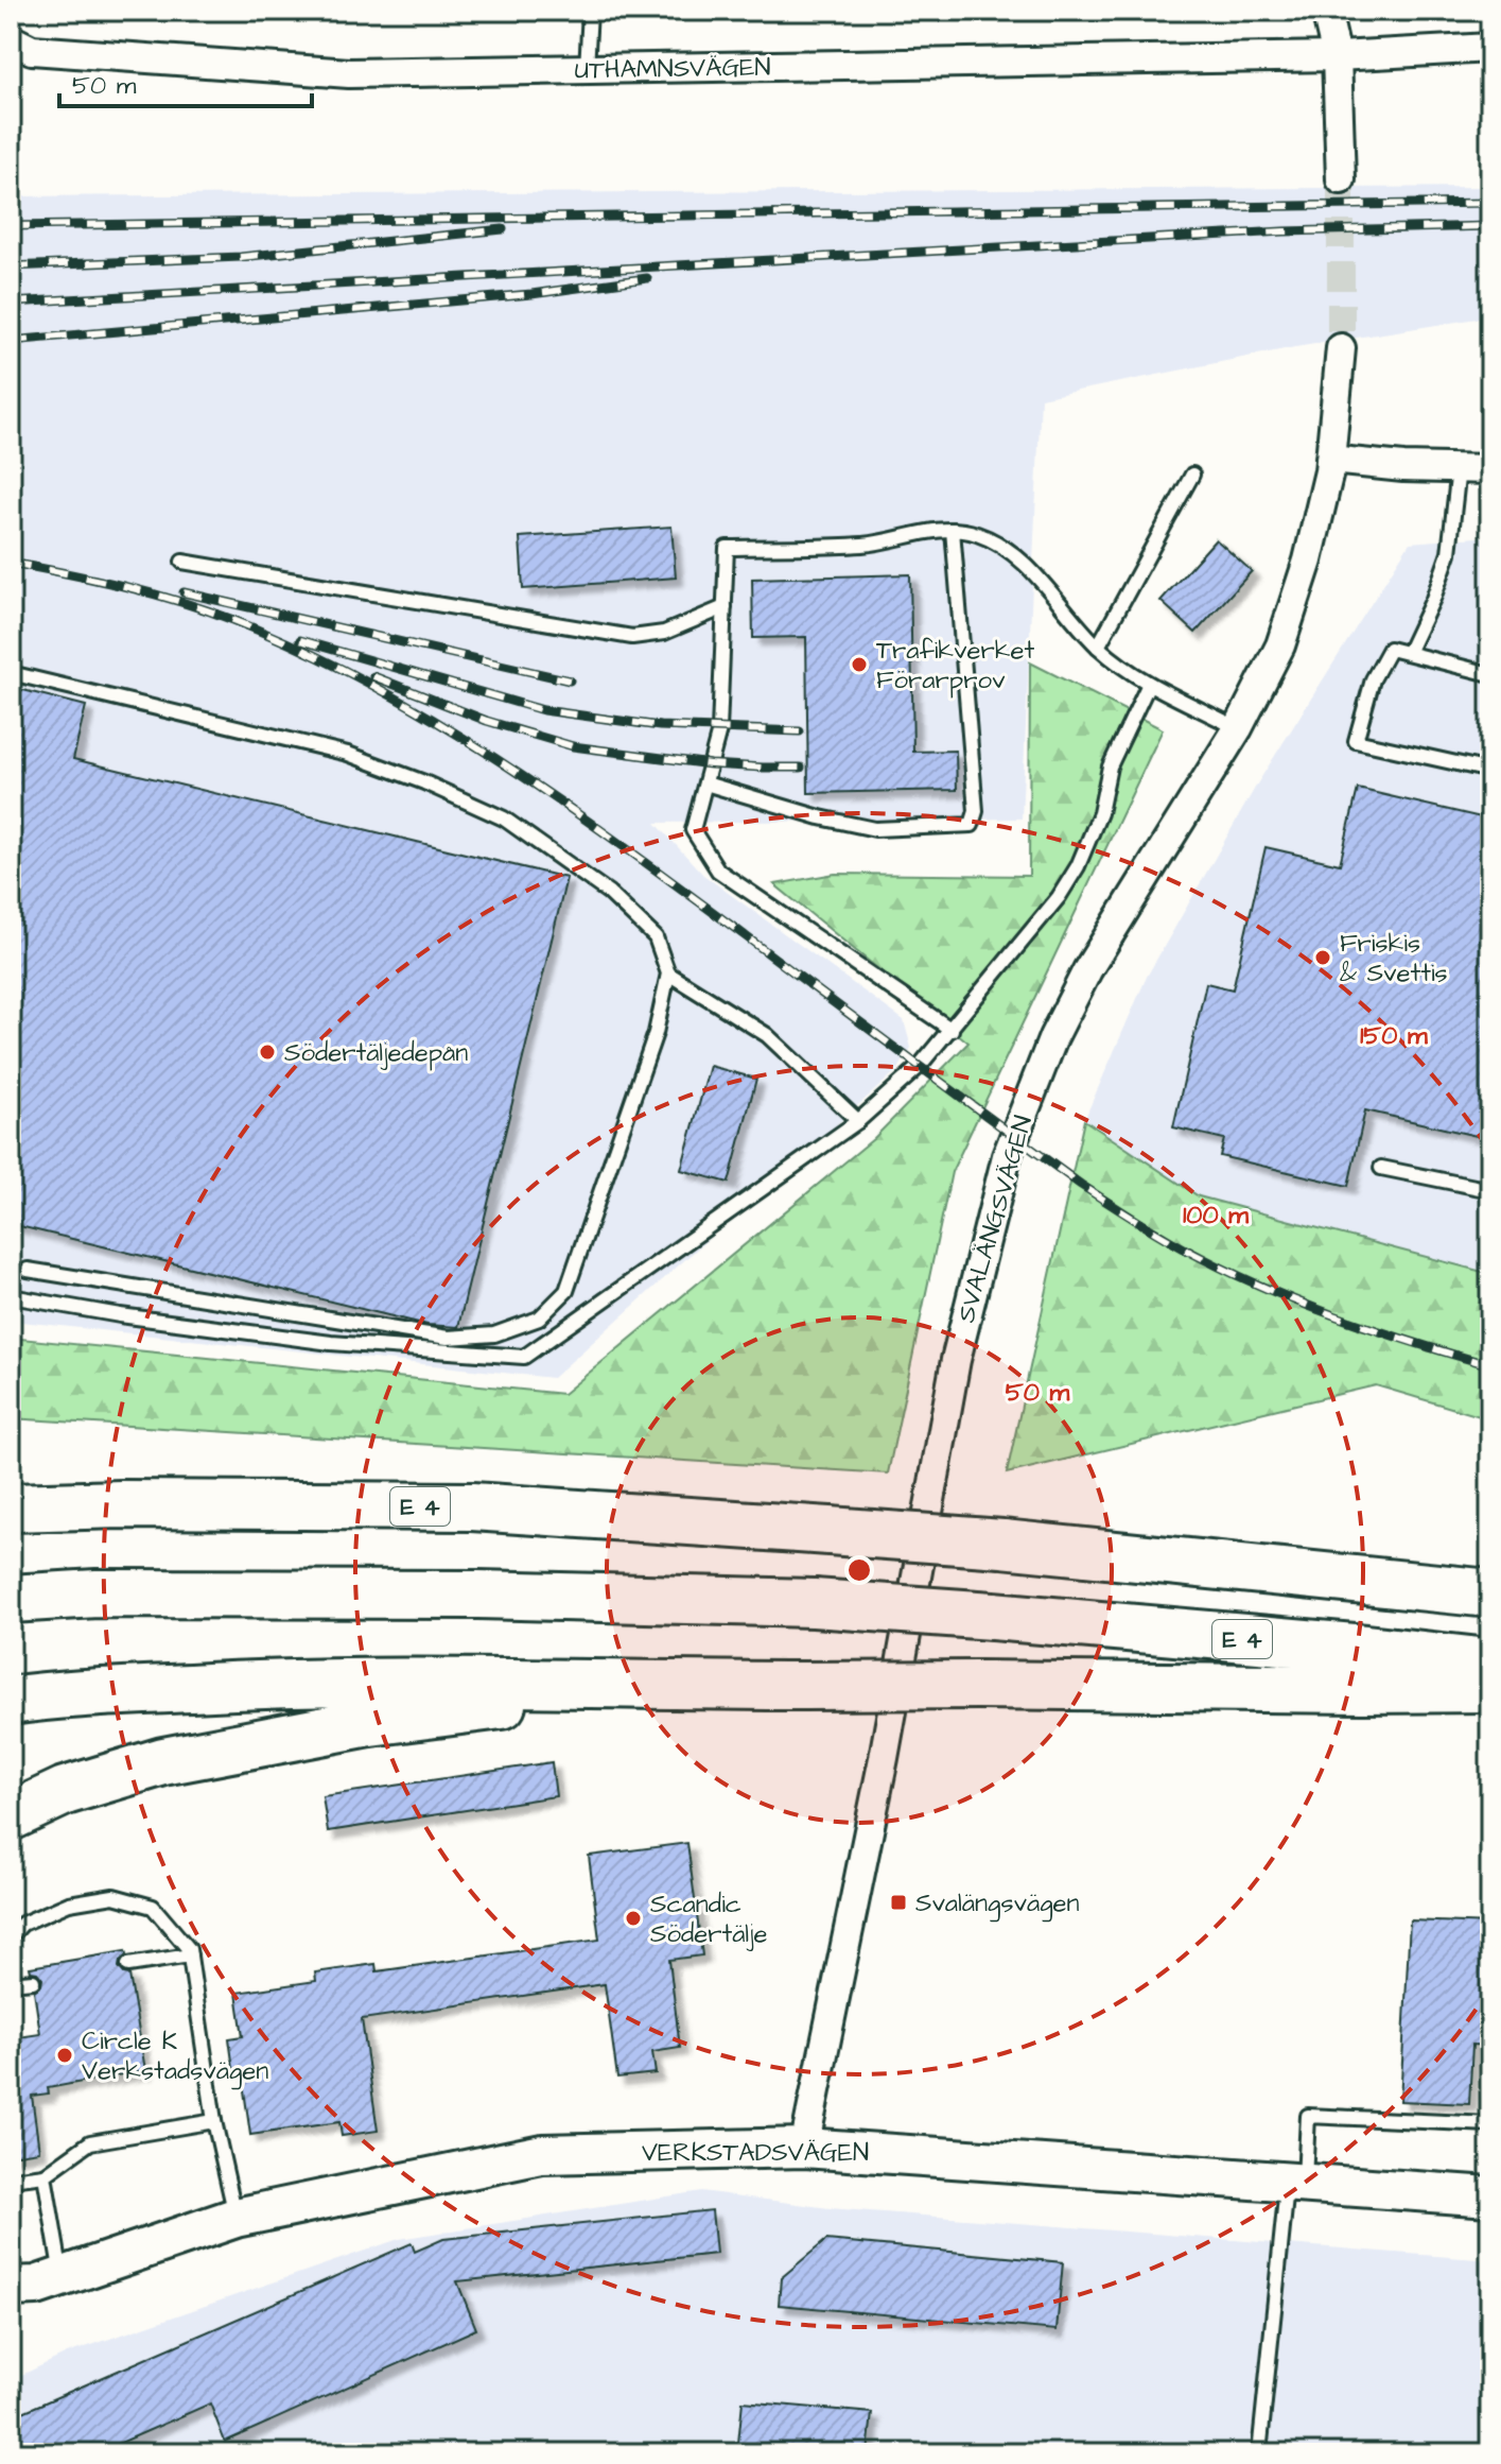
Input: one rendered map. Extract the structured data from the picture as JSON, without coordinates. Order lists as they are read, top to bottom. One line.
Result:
{"streets":{"highway":["E 4"],"main road":["VERKSTADSVÄGEN"],"street":["UTHAMNSVÄGEN","SVALÄNGSVÄGEN"]},"crossings":[["SVALÄNGSVÄGEN","VERKSTADSVÄGEN"]],"places":{"other":["Trafikverket Förarprov","Friskis & Svettis","Södertäljedepån","Scandic Södertälje","Circle K Verkstadsvägen"],"transit":["Svalängsvägen"]},"scale_bar":"50 m","rings":["150 m","100 m","50 m"]}
